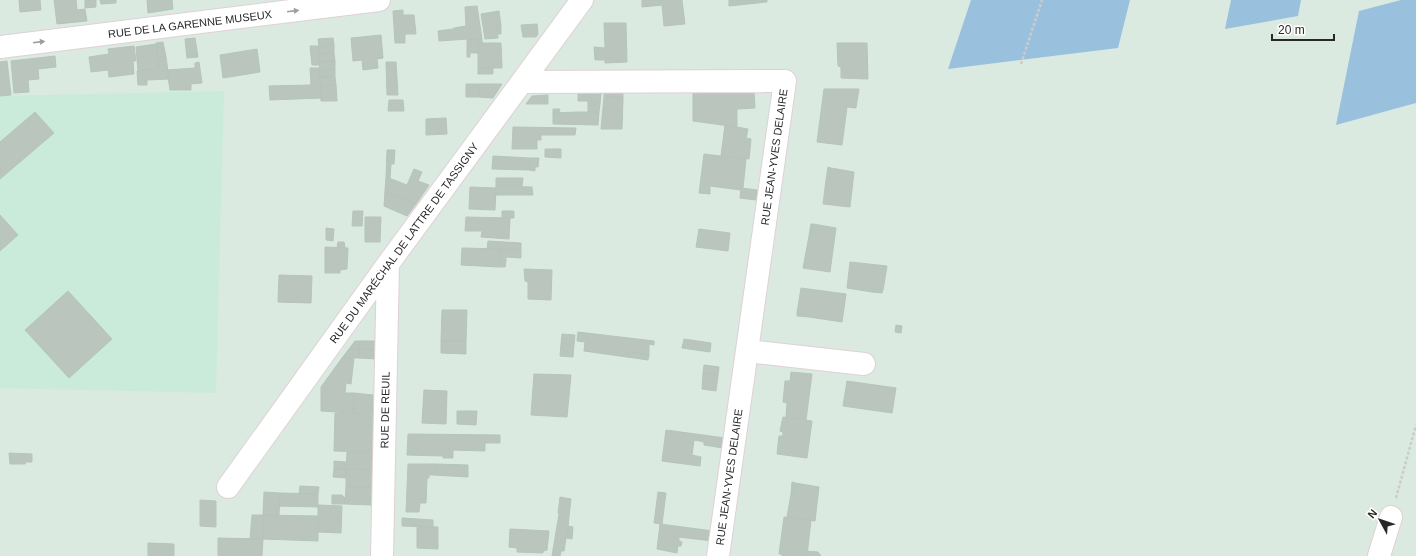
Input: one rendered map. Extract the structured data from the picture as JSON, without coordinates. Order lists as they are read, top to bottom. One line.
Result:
{"streets":{"street":["RUE DE LA GARENNE MUSEUX","RUE JEAN-YVES DELAIRE","RUE DU MARÉCHAL DE LATTRE DE TASSIGNY","RUE DE REUIL"]},"crossings":[["RUE JEAN-YVES DELAIRE","RUE DU MARÉCHAL DE LATTRE DE TASSIGNY"],["RUE DU MARÉCHAL DE LATTRE DE TASSIGNY","RUE DE REUIL"]],"one_way":["RUE DE LA GARENNE MUSEUX"],"scale_bar":"20 m","north":"top left"}
